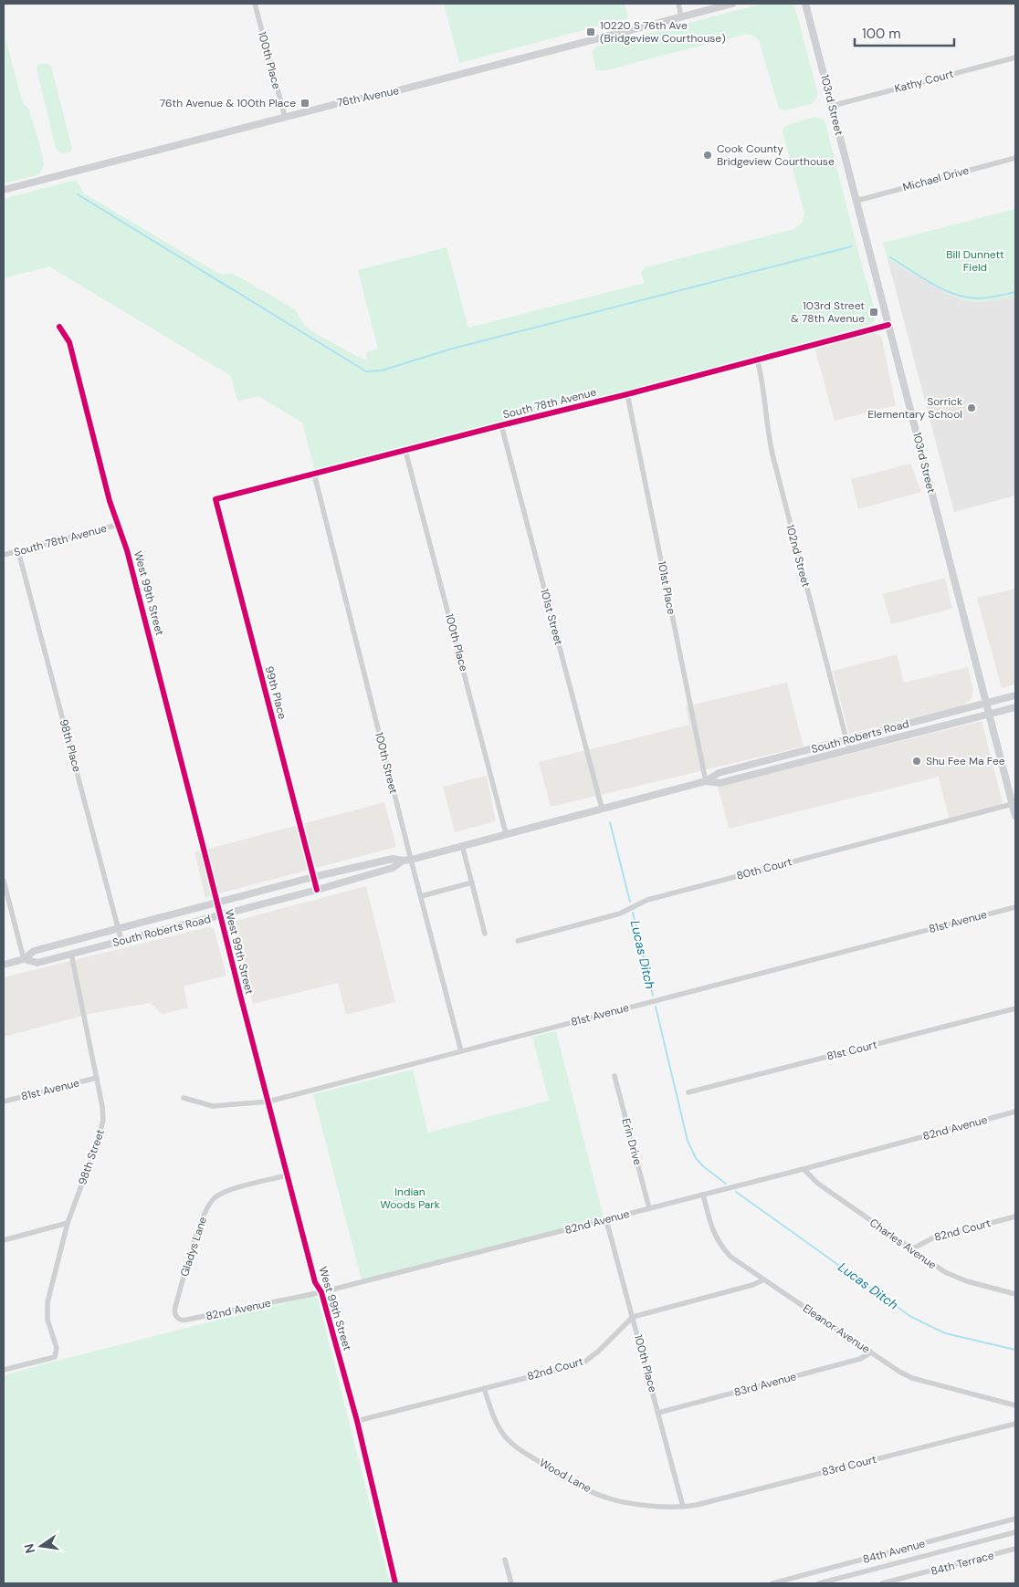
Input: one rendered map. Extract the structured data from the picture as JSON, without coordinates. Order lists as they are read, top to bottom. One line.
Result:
{"streets":{"street":["100th Place","Kathy Court","76th Avenue","103rd Street","Michael Drive","South 78th Avenue","102nd Street","101st Place","West 99th Street","101st Street","99th Place","South Roberts Road","98th Place","100th Street","80th Court","81st Avenue","81st Court","82nd Avenue","Erin Drive","98th Street","82nd Court","Charles Avenue","Gladys Lane","Eleanor Avenue","83rd Avenue","83rd Court","Wood Lane","84th Avenue","84th Terrace"]},"crossings":[["100th Place","76th Avenue"],["100th Place","South 78th Avenue"],["100th Place","South Roberts Road"],["100th Place","82nd Avenue"],["100th Place","82nd Court"],["100th Place","83rd Avenue"],["100th Place","83rd Court"],["100th Place","Wood Lane"],["Kathy Court","103rd Street"],["103rd Street","Michael Drive"],["103rd Street","South 78th Avenue"],["103rd Street","South Roberts Road"],["103rd Street","80th Court"],["South 78th Avenue","102nd Street"],["South 78th Avenue","101st Place"],["South 78th Avenue","West 99th Street"],["South 78th Avenue","101st Street"],["South 78th Avenue","99th Place"],["South 78th Avenue","98th Place"],["South 78th Avenue","100th Street"],["102nd Street","South Roberts Road"],["101st Place","South Roberts Road"],["West 99th Street","South Roberts Road"],["West 99th Street","81st Avenue"],["West 99th Street","82nd Avenue"],["West 99th Street","82nd Court"],["West 99th Street","Gladys Lane"],["101st Street","South Roberts Road"],["99th Place","South Roberts Road"],["South Roberts Road","98th Place"],["South Roberts Road","100th Street"],["South Roberts Road","98th Street"],["100th Street","81st Avenue"],["81st Avenue","98th Street"],["82nd Avenue","Erin Drive"],["82nd Avenue","Charles Avenue"],["82nd Avenue","Gladys Lane"],["82nd Avenue","Eleanor Avenue"],["82nd Court","Charles Avenue"],["82nd Court","Eleanor Avenue"],["82nd Court","Wood Lane"],["Eleanor Avenue","83rd Avenue"],["83rd Court","Wood Lane"]],"water":["Lucas Ditch"],"parks":["Bill Dunnett Field","Indian Woods Park"],"places":{"transit":["10220 S 76th Ave (Bridgeview Courthouse)","76th Avenue & 100th Place","103rd Street & 78th Avenue"],"other":["Cook County Bridgeview Courthouse","Sorrick Elementary School","Shu Fee Ma Fee"]},"scale_bar":"100 m","north":"left"}
